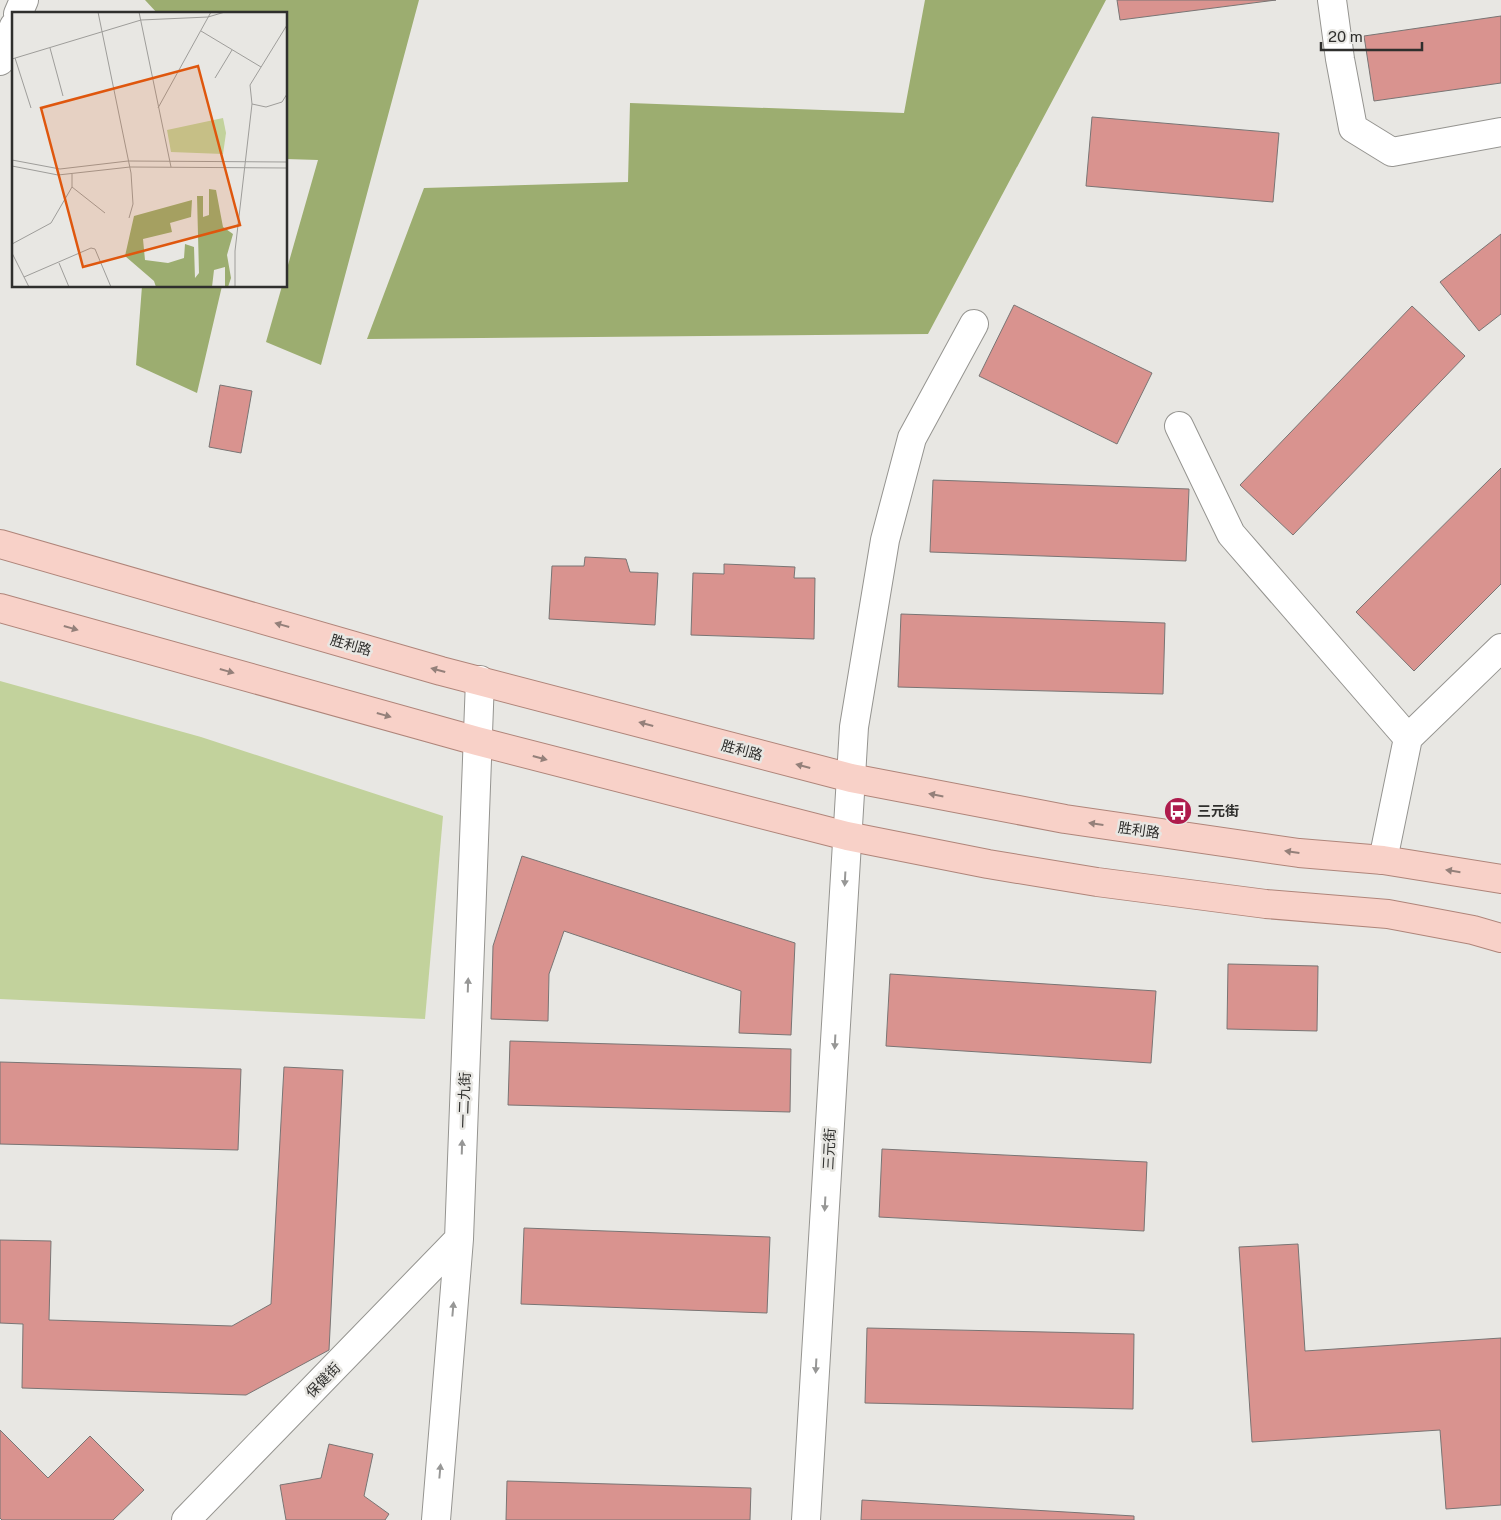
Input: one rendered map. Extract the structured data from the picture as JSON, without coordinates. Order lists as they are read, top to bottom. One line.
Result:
{"streets":{"main road":["胜利路"],"street":["一二九街","三元街","保健街"]},"crossings":[["胜利路","一二九街"],["胜利路","三元街"],["一二九街","保健街"]],"one_way":["一二九街","三元街"],"places":{"bus stop":["三元街"]},"scale_bar":"20 m"}
